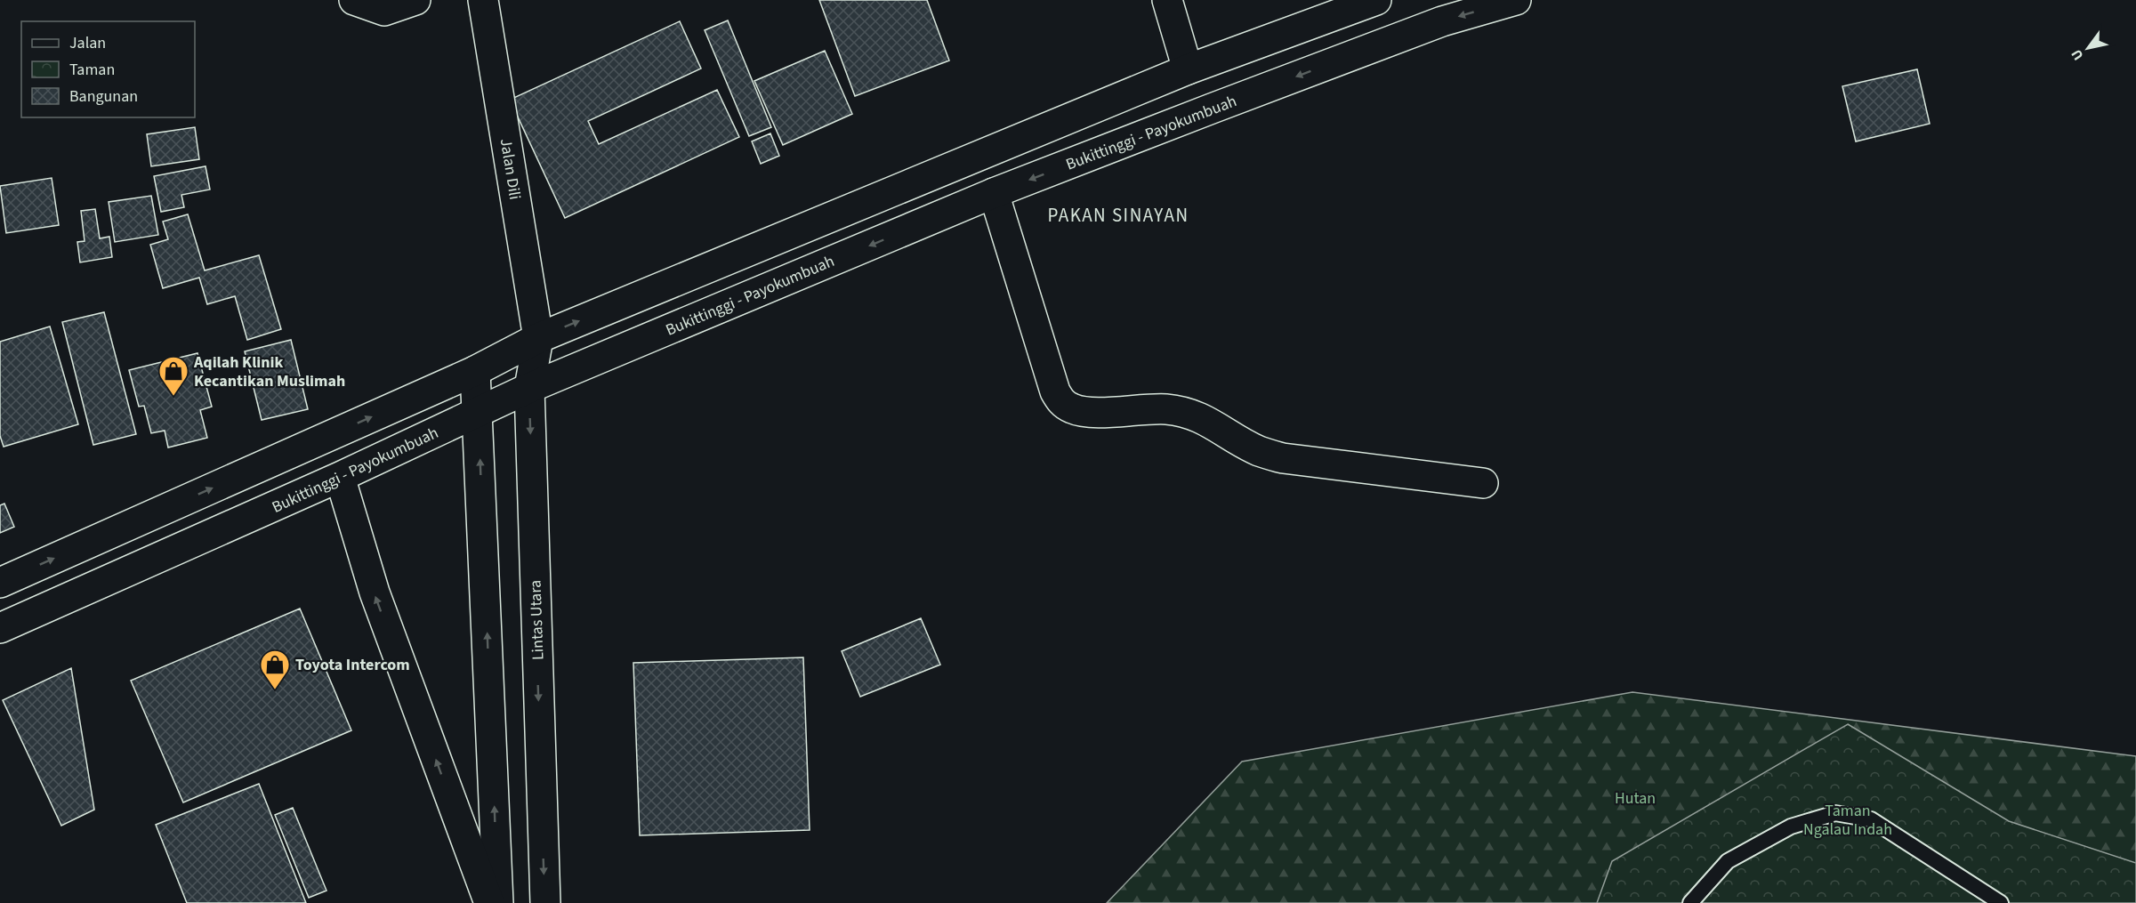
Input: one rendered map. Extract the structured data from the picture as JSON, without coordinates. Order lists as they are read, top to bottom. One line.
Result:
{"streets":{"main road":["Bukittinggi - Payokumbuah","Jalan Dili","Lintas Utara"]},"crossings":[["Bukittinggi - Payokumbuah","Lintas Utara"],["Jalan Dili","Lintas Utara"]],"districts":["PAKAN SINAYAN"],"parks":["Hutan","Taman Ngalau Indah"],"places":{"shop":["Aqilah Klinik Kecantikan Muslimah","Toyota Intercom"]},"legend":["Jalan","Taman","Bangunan"],"north":"bottom left"}
